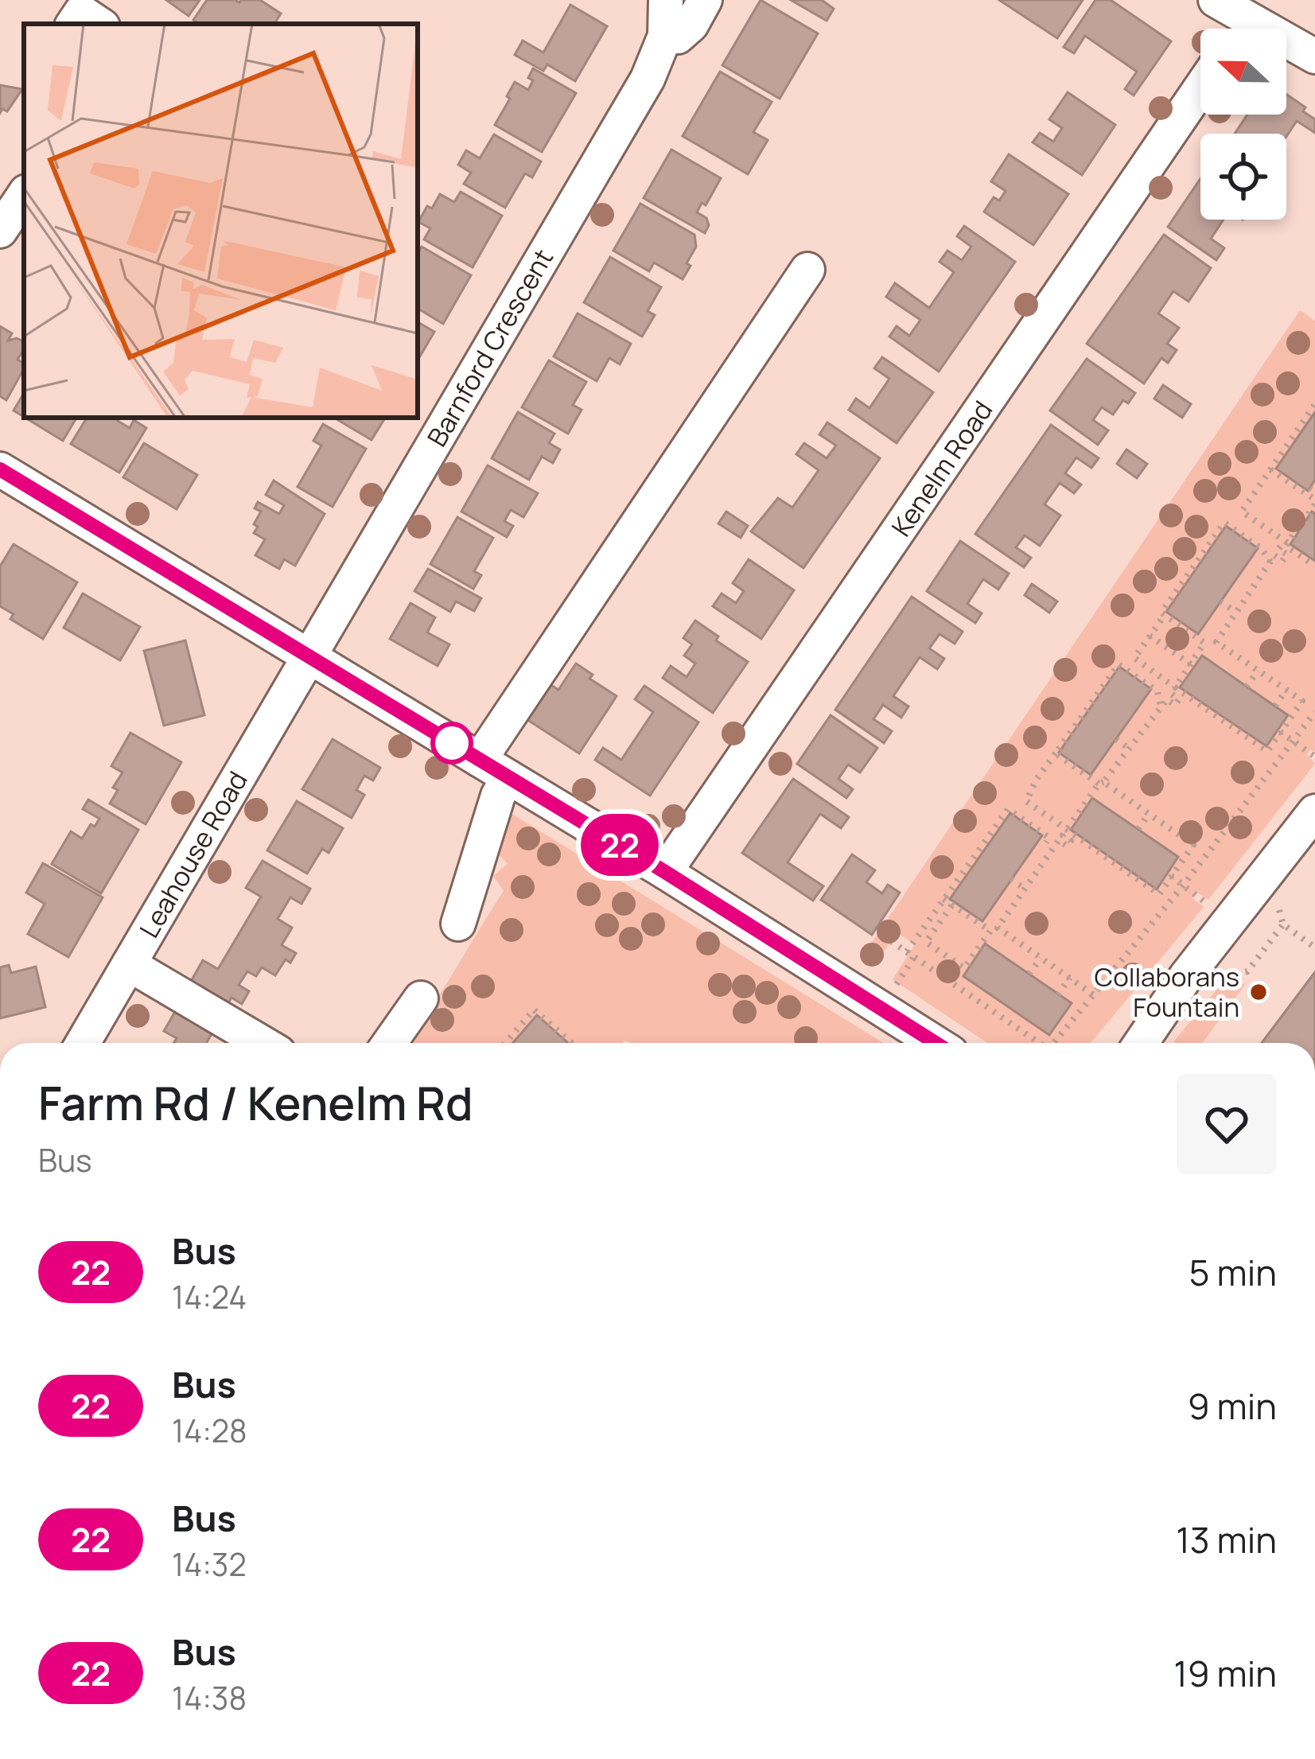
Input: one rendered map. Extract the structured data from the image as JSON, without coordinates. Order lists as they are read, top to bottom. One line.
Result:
{"streets":{"street":["Barnford Crescent","Kenelm Road","Leahouse Road"]},"crossings":[["Barnford Crescent","Leahouse Road"]],"places":["Collaborans Fountain"],"lines":["bus line 22"],"north":"left","page":{"on_map":"22","heading":["Farm Rd / Kenelm Rd","Bus"],"list":[{"mark":"22","name":"Bus","note":"14:24","value":"5 min"},{"mark":"22","name":"Bus","note":"14:28","value":"9 min"},{"mark":"22","name":"Bus","note":"14:32","value":"13 min"},{"mark":"22","name":"Bus","note":"14:38","value":"19 min"}]}}
